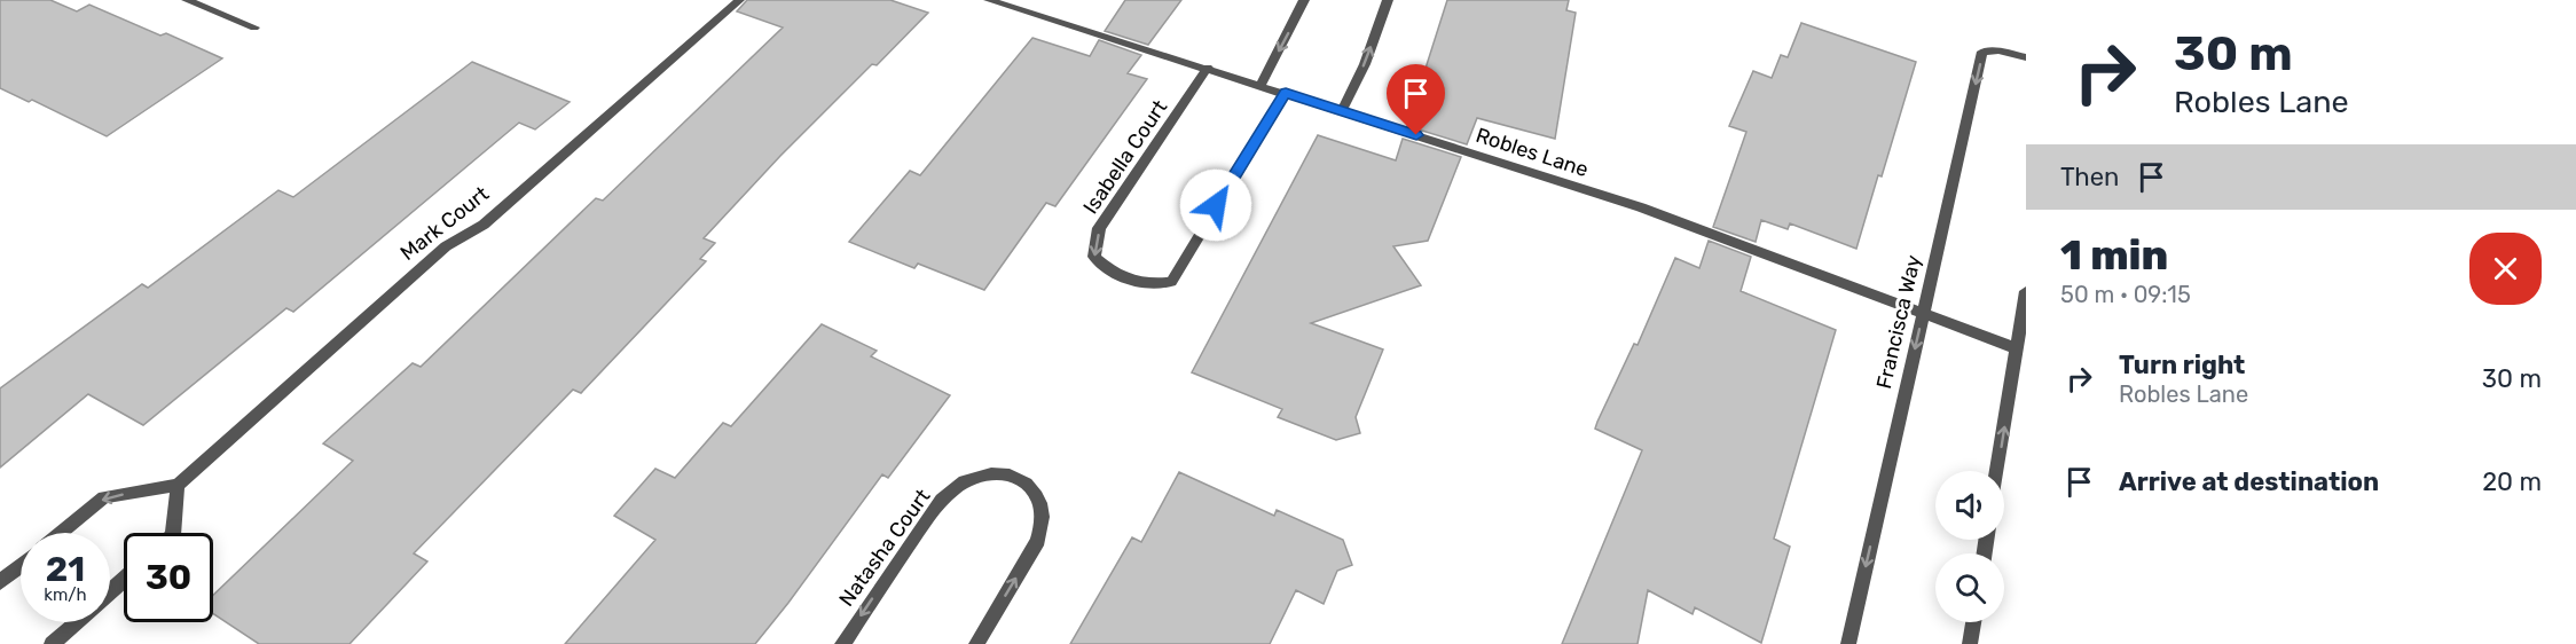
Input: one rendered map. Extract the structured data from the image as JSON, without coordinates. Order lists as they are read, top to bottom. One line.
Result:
{"streets":{"street":["Robles Lane","Isabella Court","Mark Court","Francisca Way","Natasha Court"]},"crossings":[["Robles Lane","Isabella Court"],["Robles Lane","Francisca Way"]],"page":{"turn":["30 m","Robles Lane"],"then":"Then","heading":["1 min","50 m · 09:15"],"list":[{"name":"Turn right","note":"Robles Lane","value":"30 m"},{"name":"Arrive at destination","value":"20 m"}],"speed":"21 km/h","limit":"30"}}
